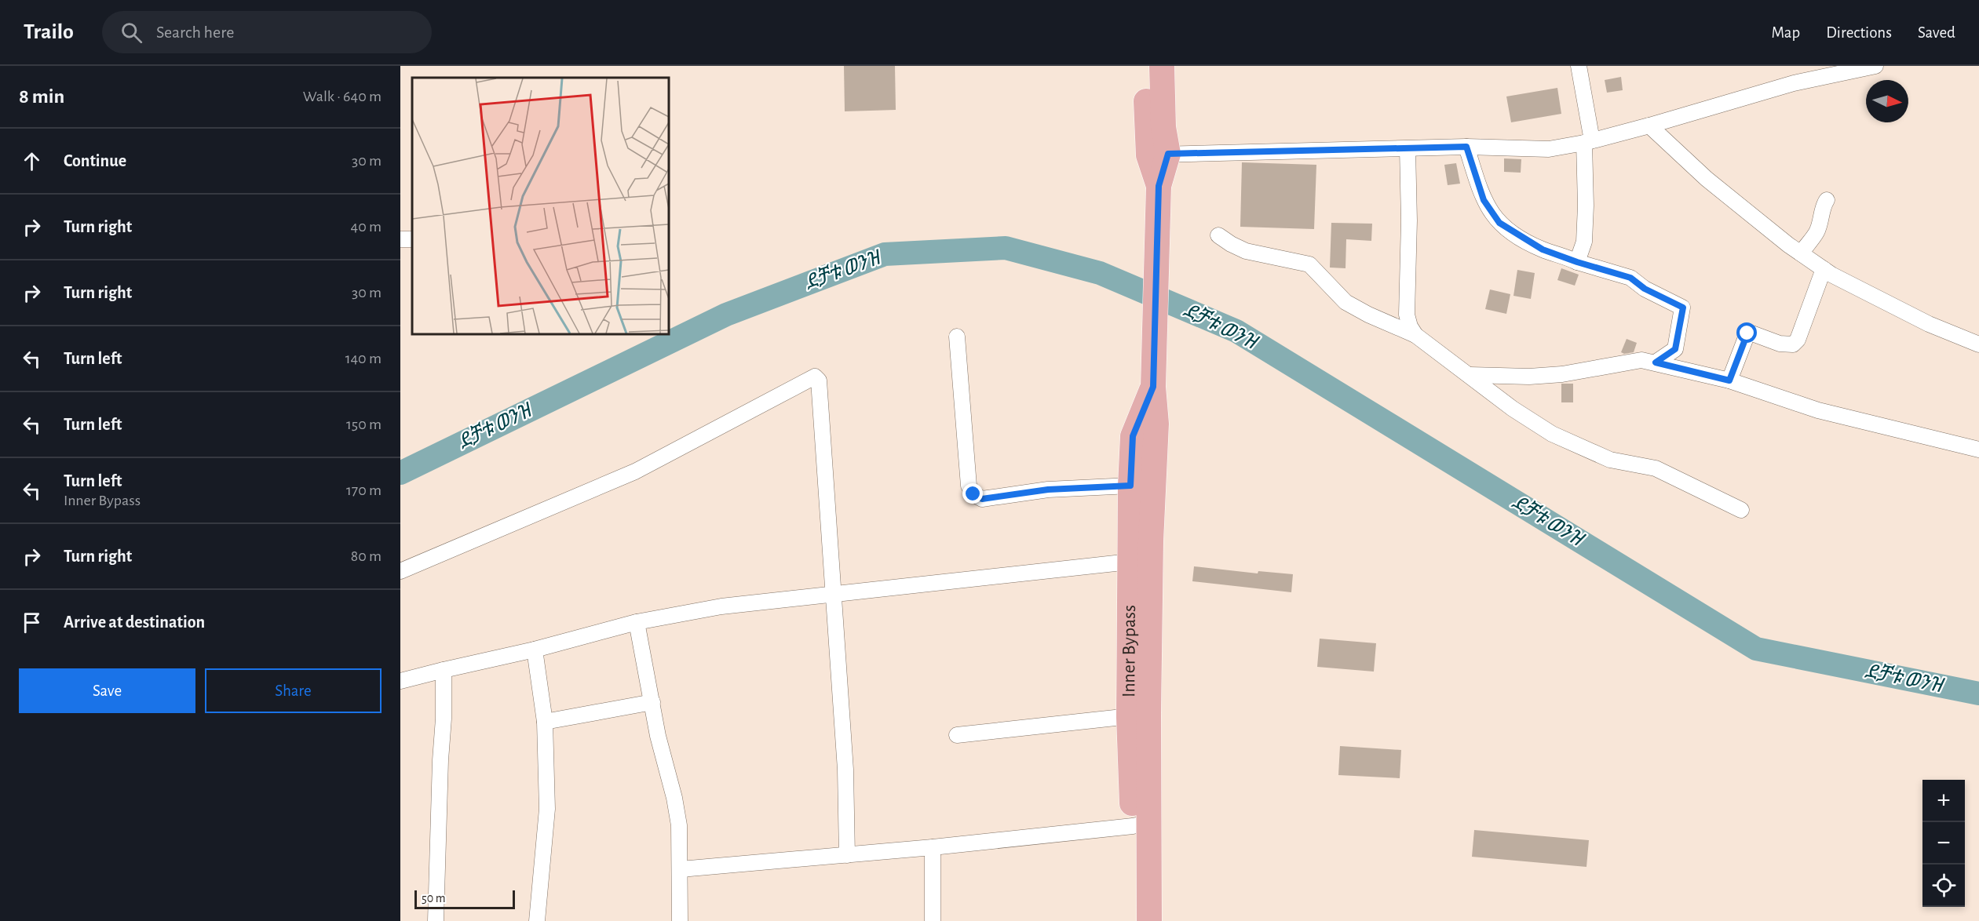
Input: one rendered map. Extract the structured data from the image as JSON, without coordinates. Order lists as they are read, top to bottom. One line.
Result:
{"streets":{"main road":["Inner Bypass"]},"water":["ደቻቱ ወንዝ"],"scale_bar":"50 m","north":"right","page":{"header":"Trailo","search":"Search here","nav":["Map","Directions","Saved"],"heading":["8 min","Walk · 640 m"],"list":[["Continue","30 m"],["Turn right","40 m"],["Turn right","30 m"],["Turn left","140 m"],["Turn left","150 m"],["Turn left","Inner Bypass","170 m"],["Turn right","80 m"],"Arrive at destination"],"buttons":["Save","Share"],"map_buttons":["+","−"],"scale":"50 m"}}
